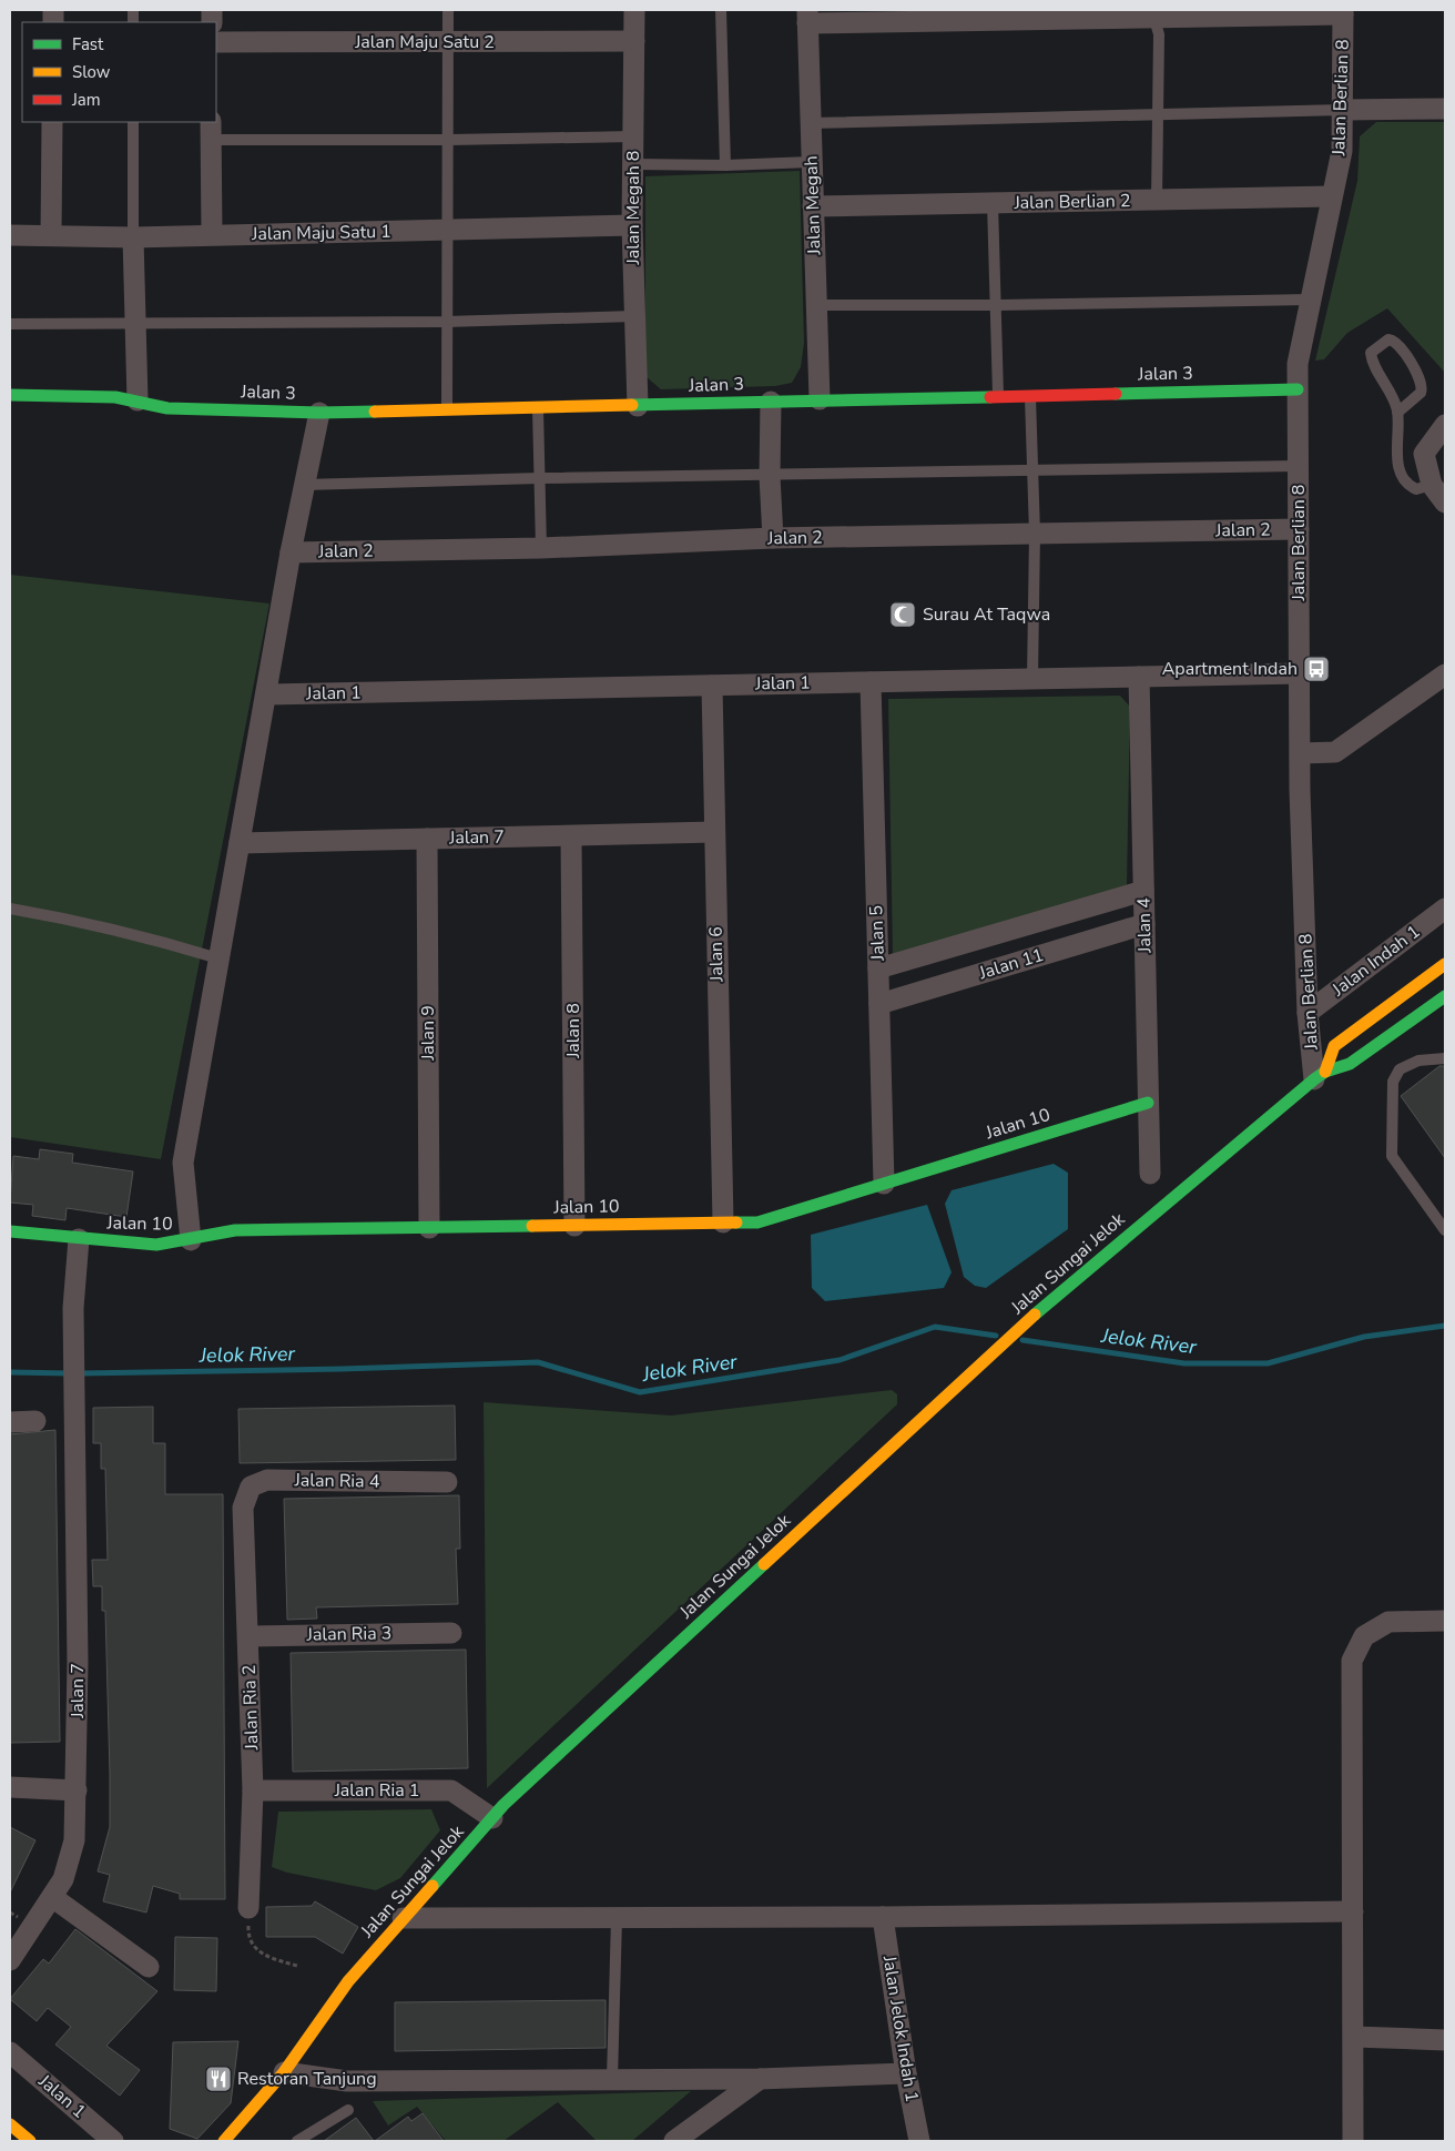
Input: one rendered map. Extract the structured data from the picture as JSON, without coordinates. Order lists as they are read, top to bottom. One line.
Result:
{"streets":{"street":["Jalan Maju Satu 2","Jalan Berlian 8","Jalan Berlian 2","Jalan Megah","Jalan Megah 8","Jalan Maju Satu 1","Jalan 3","Jalan 2","Jalan 1","Jalan 7","Jalan 4","Jalan 5","Jalan 6","Jalan Indah 1","Jalan 11","Jalan 8","Jalan 9","Jalan 10","Jalan Sungai Jelok","Jalan Ria 4","Jalan Ria 3","Jalan Ria 2","Jalan Ria 1","Jalan Jelok Indah 1"]},"crossings":[["Jalan Maju Satu 2","Jalan Megah 8"],["Jalan Berlian 8","Jalan Berlian 2"],["Jalan Berlian 8","Jalan 3"],["Jalan Berlian 8","Jalan 2"],["Jalan Berlian 8","Jalan 1"],["Jalan Berlian 8","Jalan Indah 1"],["Jalan Berlian 8","Jalan Sungai Jelok"],["Jalan Berlian 2","Jalan Megah"],["Jalan Megah","Jalan 3"],["Jalan Megah 8","Jalan Maju Satu 1"],["Jalan Megah 8","Jalan 3"],["Jalan 1","Jalan 4"],["Jalan 1","Jalan 5"],["Jalan 1","Jalan 6"],["Jalan 7","Jalan 6"],["Jalan 7","Jalan 8"],["Jalan 7","Jalan 9"],["Jalan 7","Jalan 10"],["Jalan 4","Jalan 11"],["Jalan 4","Jalan 10"],["Jalan 5","Jalan 11"],["Jalan 5","Jalan 10"],["Jalan 6","Jalan 10"],["Jalan 8","Jalan 10"],["Jalan 9","Jalan 10"],["Jalan Sungai Jelok","Jalan Ria 1"],["Jalan Ria 4","Jalan Ria 2"],["Jalan Ria 3","Jalan Ria 2"],["Jalan Ria 2","Jalan Ria 1"]],"water":["Jelok River"],"places":{"mosque":["Surau At Taqwa"],"bus stop":["Apartment Indah"],"restaurant":["Restoran Tanjung"]},"legend":["Fast","Slow","Jam"]}
